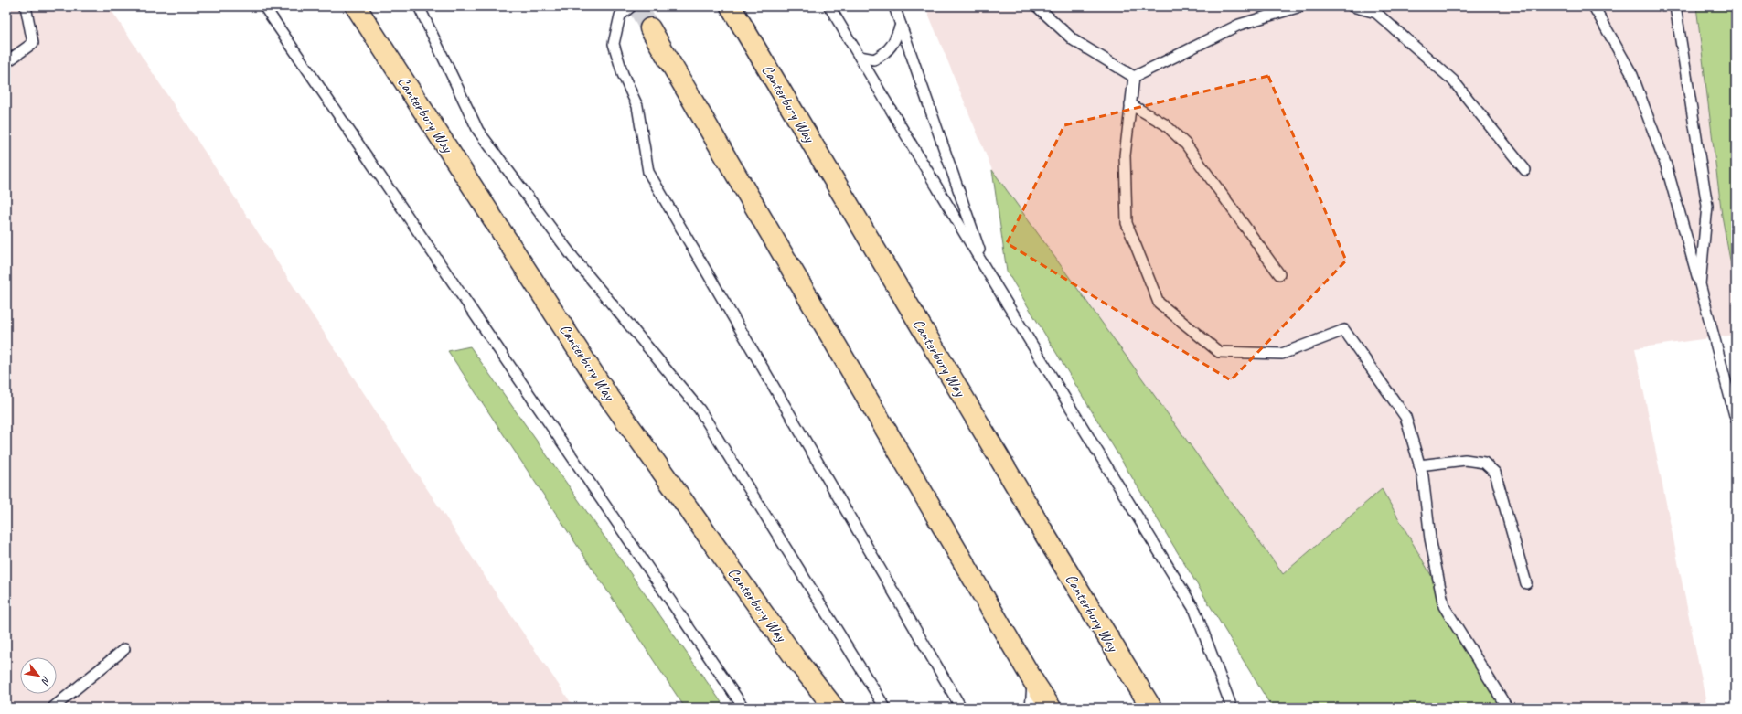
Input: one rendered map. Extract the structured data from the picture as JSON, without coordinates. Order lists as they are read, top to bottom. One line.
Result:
{"streets":{"highway":["Canterbury Way"]},"north":"bottom right"}
